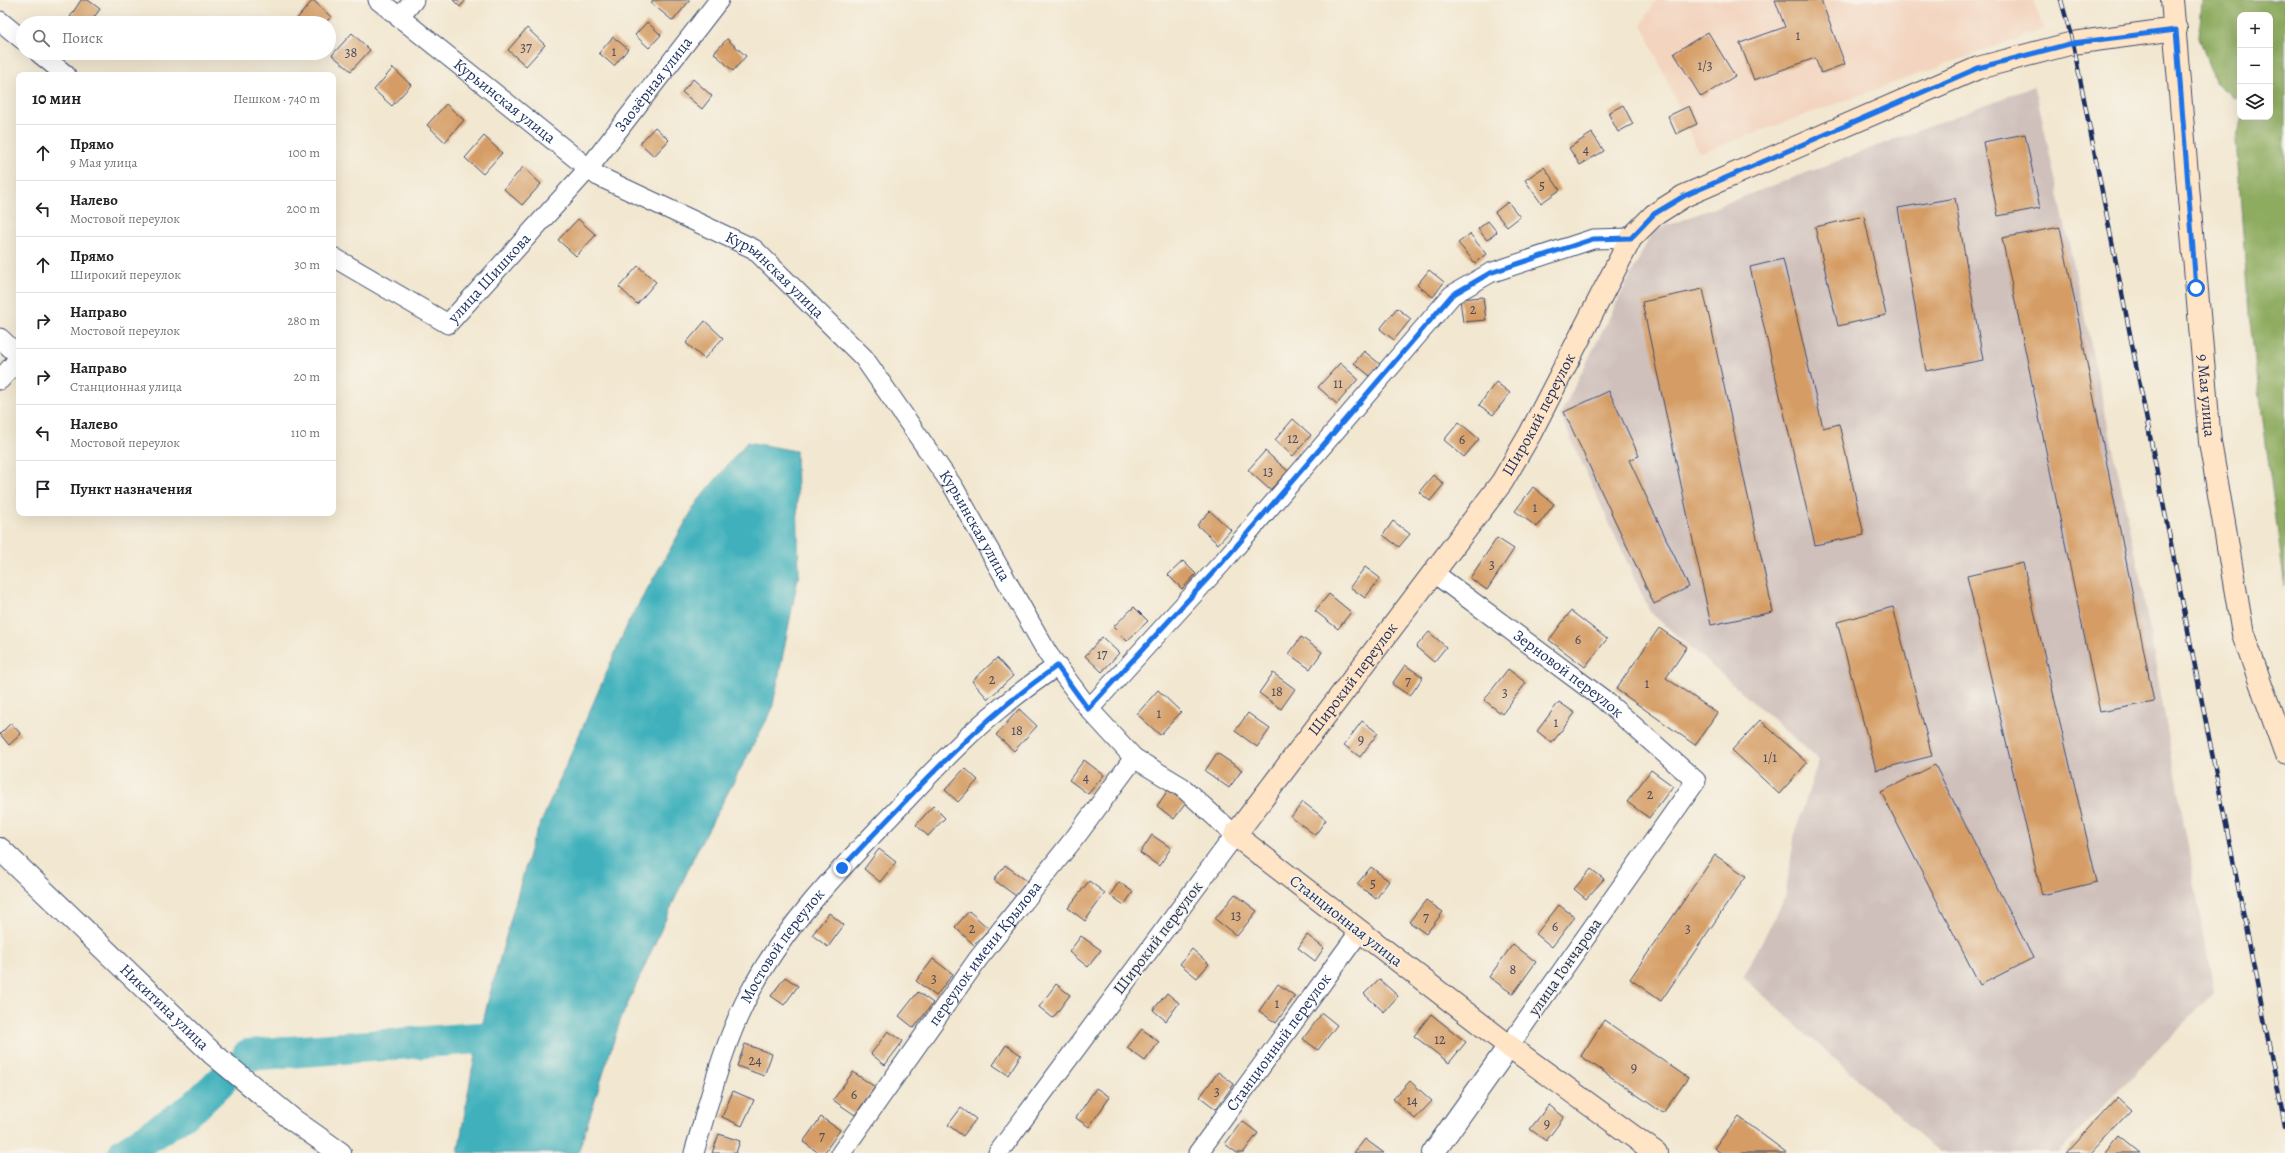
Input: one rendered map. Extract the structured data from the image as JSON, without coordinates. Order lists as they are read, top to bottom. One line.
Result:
{"streets":{"main road":["9 Мая улица","Широкий переулок","Станционная улица"],"street":["Заозёрная улица","Курьинская улица","улица Шишкова","Зерновой переулок","Мостовой переулок","переулок имени Крылова","улица Гончарова","Никитина улица","Станционный переулок"]},"crossings":[["Заозёрная улица","Курьинская улица"],["Заозёрная улица","улица Шишкова"],["Курьинская улица","улица Шишкова"],["Курьинская улица","Станционная улица"],["Курьинская улица","Мостовой переулок"],["9 Мая улица","Широкий переулок"],["Широкий переулок","Зерновой переулок"],["Широкий переулок","Станционная улица"],["Зерновой переулок","улица Гончарова"],["Станционная улица","Мостовой переулок"],["Станционная улица","переулок имени Крылова"],["Станционная улица","улица Гончарова"],["Станционная улица","Станционный переулок"]],"house_numbers":["1","37","1","38","1/3","4","5","2","11","12","6","13","1","3","6","17","2","7","1","18","3","1","1","18","9","1/1","4","2","5","13","7","6","2","3","8","3","1","12","24","9","3","6","14","9","7"],"page":{"map_buttons":["+","−"],"search":"Поиск","heading":["10 мин","Пешком · 740 m"],"list":[["Прямо","9 Мая улица","100 m"],["Налево","Мостовой переулок","200 m"],["Прямо","Широкий переулок","30 m"],["Направо","Мостовой переулок","280 m"],["Направо","Станционная улица","20 m"],["Налево","Мостовой переулок","110 m"],"Пункт назначения"]}}
